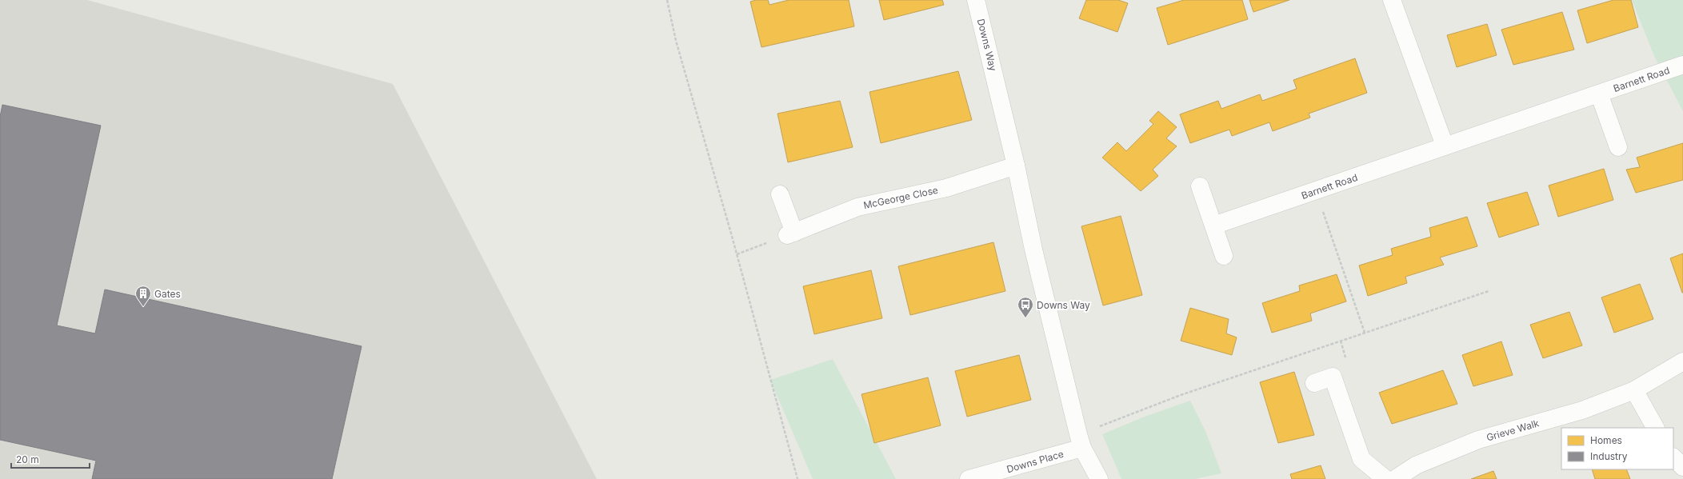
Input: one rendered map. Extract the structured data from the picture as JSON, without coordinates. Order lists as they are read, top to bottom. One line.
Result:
{"streets":{"street":["Downs Way","Barnett Road","McGeorge Close","Grieve Walk","Downs Place"]},"crossings":[["Downs Way","McGeorge Close"],["Downs Way","Downs Place"]],"places":{"building":["Gates"],"bus stop":["Downs Way"]},"legend":["Homes","Industry"],"scale_bar":"20 m"}
